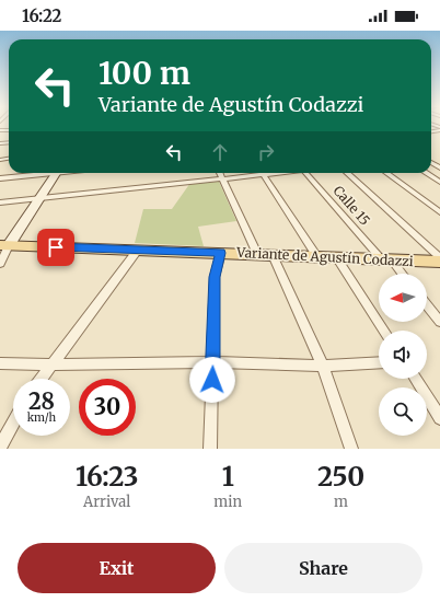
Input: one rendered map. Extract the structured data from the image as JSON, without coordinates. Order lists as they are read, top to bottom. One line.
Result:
{"streets":{"main road":["Variante de Agustín Codazzi"],"street":["Calle 15"]},"crossings":[["Calle 15","Variante de Agustín Codazzi"]],"north":"left","page":{"status":"16:22","turn":["100 m","Variante de Agustín Codazzi"],"speed":"28 km/h","limit":"30","eta":["16:23","Arrival","1","min","250","m"],"buttons":["Exit","Share"]}}
